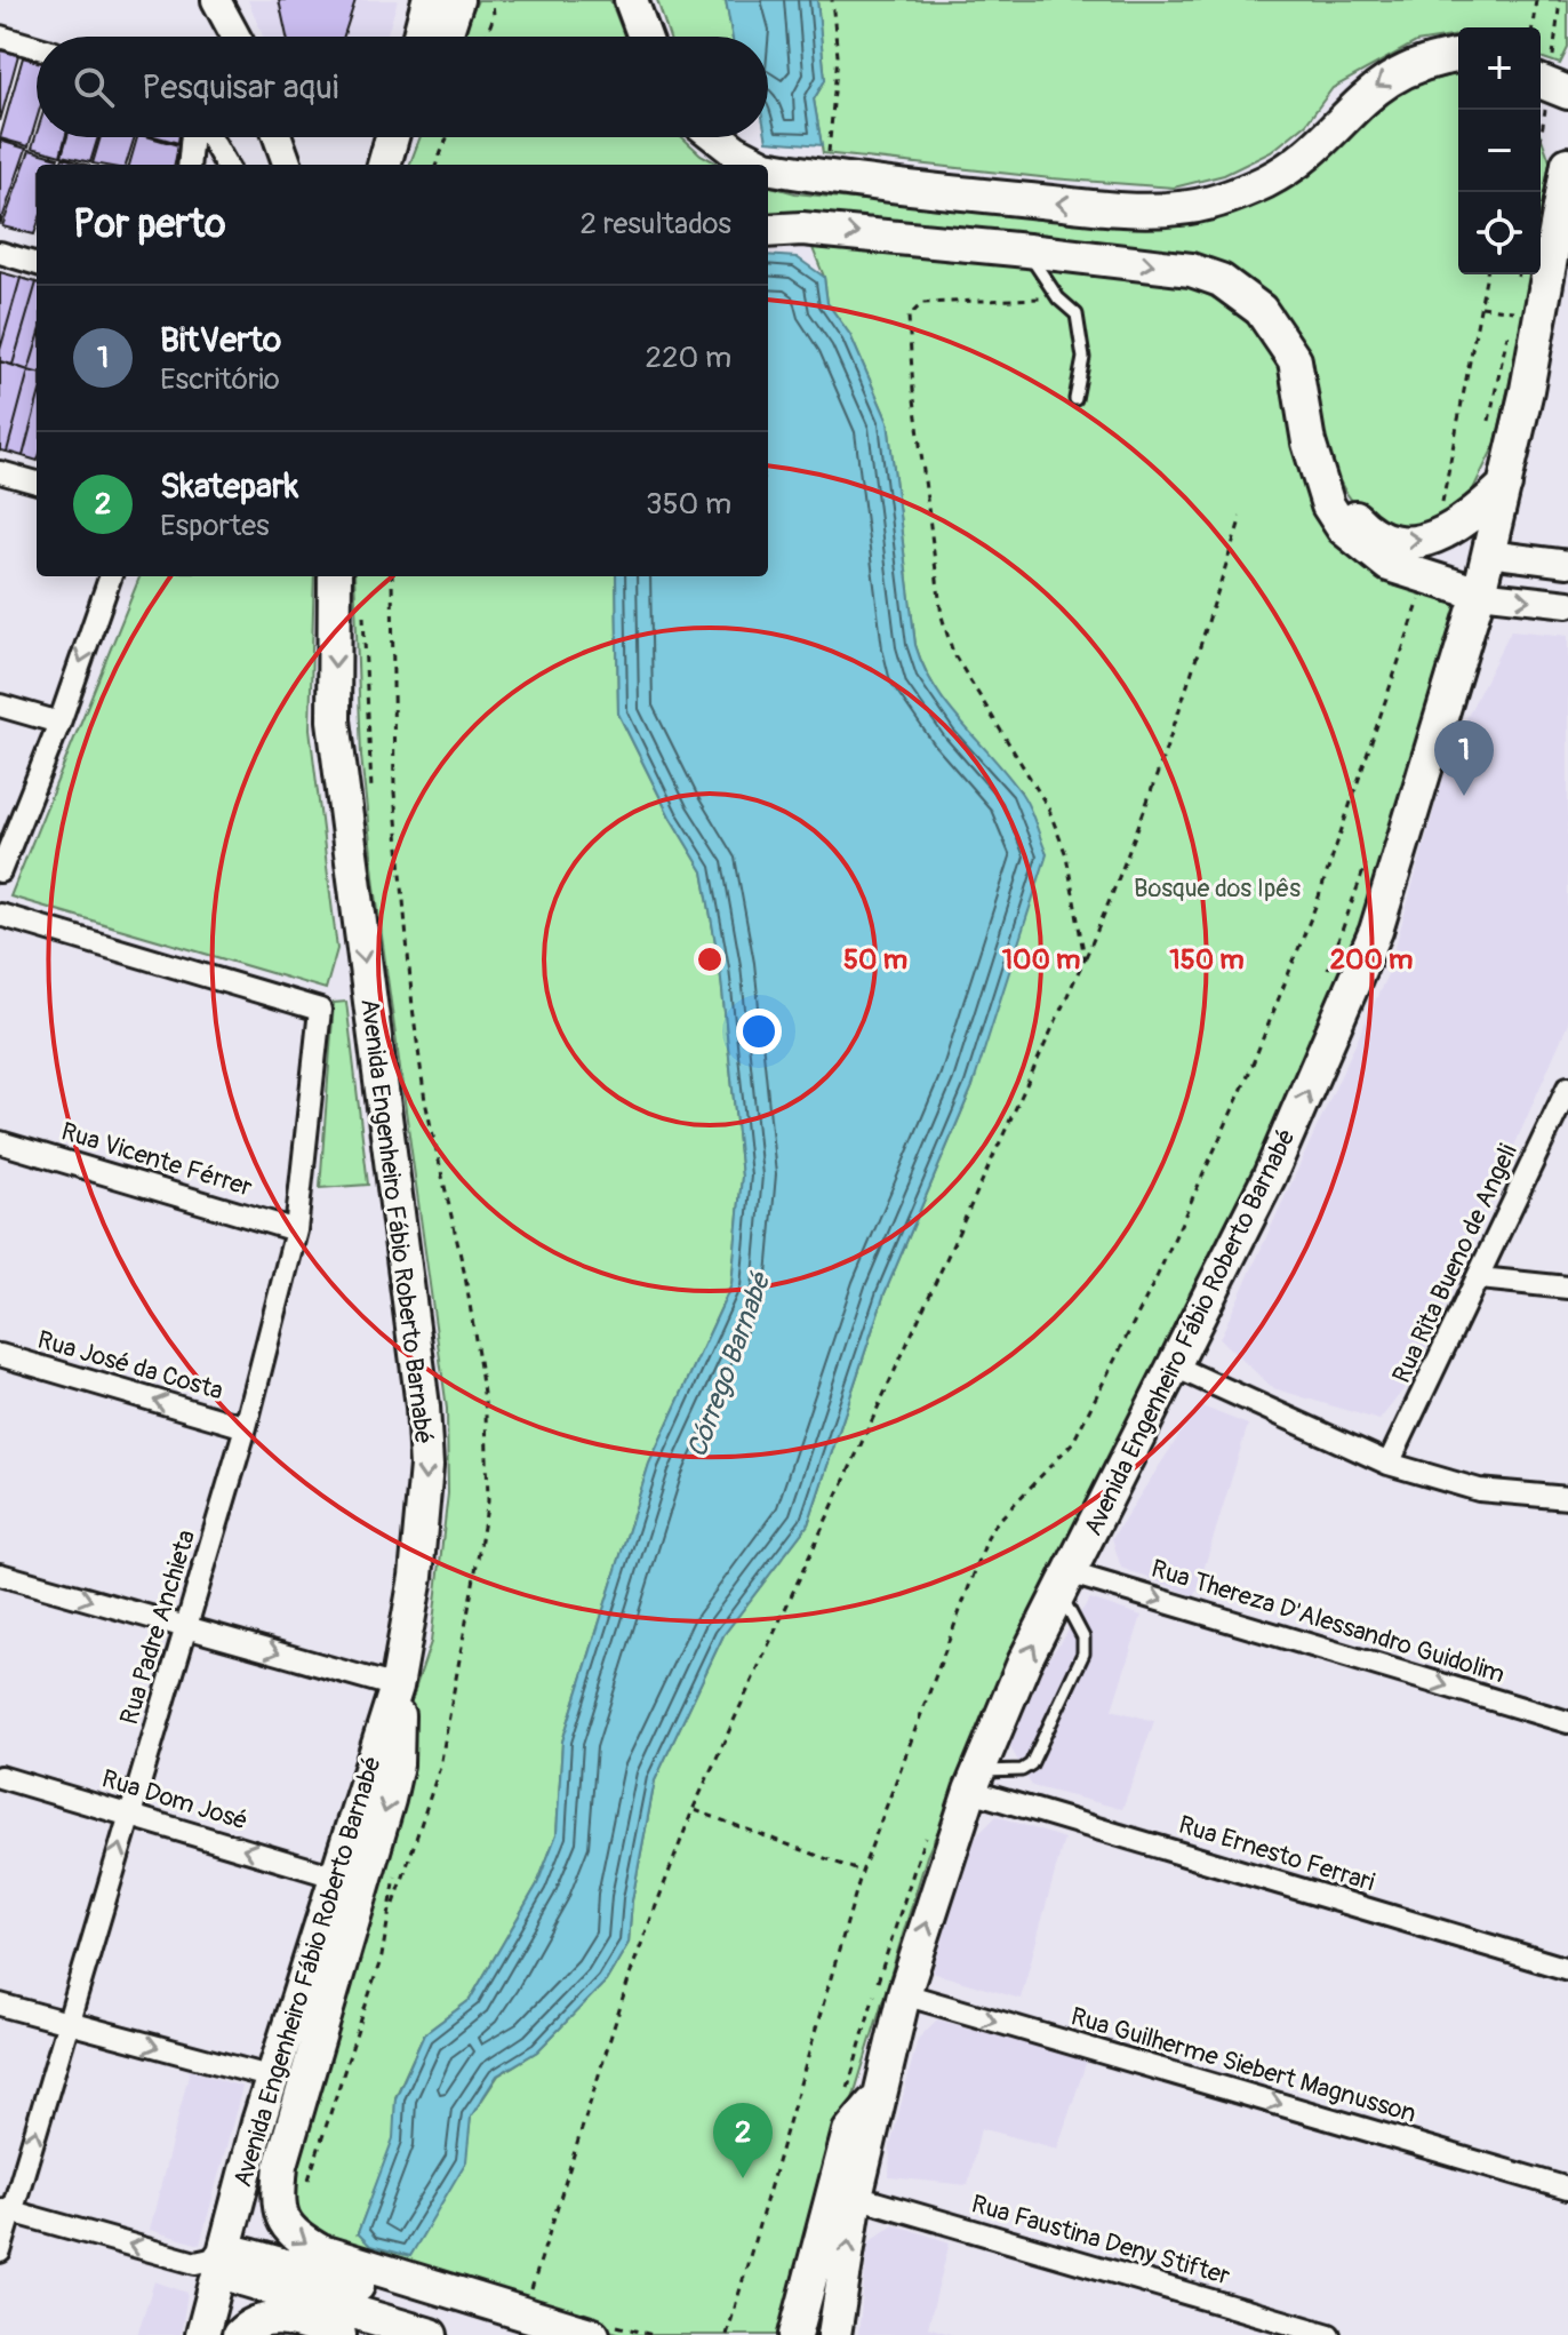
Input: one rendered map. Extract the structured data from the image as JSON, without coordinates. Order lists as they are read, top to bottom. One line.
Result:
{"streets":{"main road":["Avenida Engenheiro Fábio Roberto Barnabé"],"street":["Rua Vicente Férrer","Rua Rita Bueno de Angeli","Rua José da Costa","Rua Thereza D'Alessandro Guidolim","Rua Padre Anchieta","Rua Dom José","Rua Ernesto Ferrari","Rua Guilherme Siebert Magnusson","Rua Faustina Deny Stifter"]},"crossings":[["Rua Vicente Férrer","Rua Padre Anchieta"],["Avenida Engenheiro Fábio Roberto Barnabé","Rua Thereza D'Alessandro Guidolim"],["Avenida Engenheiro Fábio Roberto Barnabé","Rua Dom José"],["Avenida Engenheiro Fábio Roberto Barnabé","Rua Ernesto Ferrari"],["Avenida Engenheiro Fábio Roberto Barnabé","Rua Guilherme Siebert Magnusson"],["Avenida Engenheiro Fábio Roberto Barnabé","Rua Faustina Deny Stifter"],["Rua José da Costa","Rua Padre Anchieta"],["Rua Padre Anchieta","Rua Dom José"]],"one_way":["Rua José da Costa","Rua Thereza D'Alessandro Guidolim","Rua Dom José","Rua Guilherme Siebert Magnusson"],"water":["Córrego Barnabé"],"parks":["Bosque dos Ipês"],"page":{"map_buttons":["+","−"],"search":"Pesquisar aqui","heading":["Por perto","2 resultados"],"list":[{"mark":"1","name":"BitVerto","note":"Escritório","value":"220 m"},{"mark":"2","name":"Skatepark","note":"Esportes","value":"350 m"}],"pins":["1","2"]},"rings":["50 m","100 m","150 m","200 m"]}
